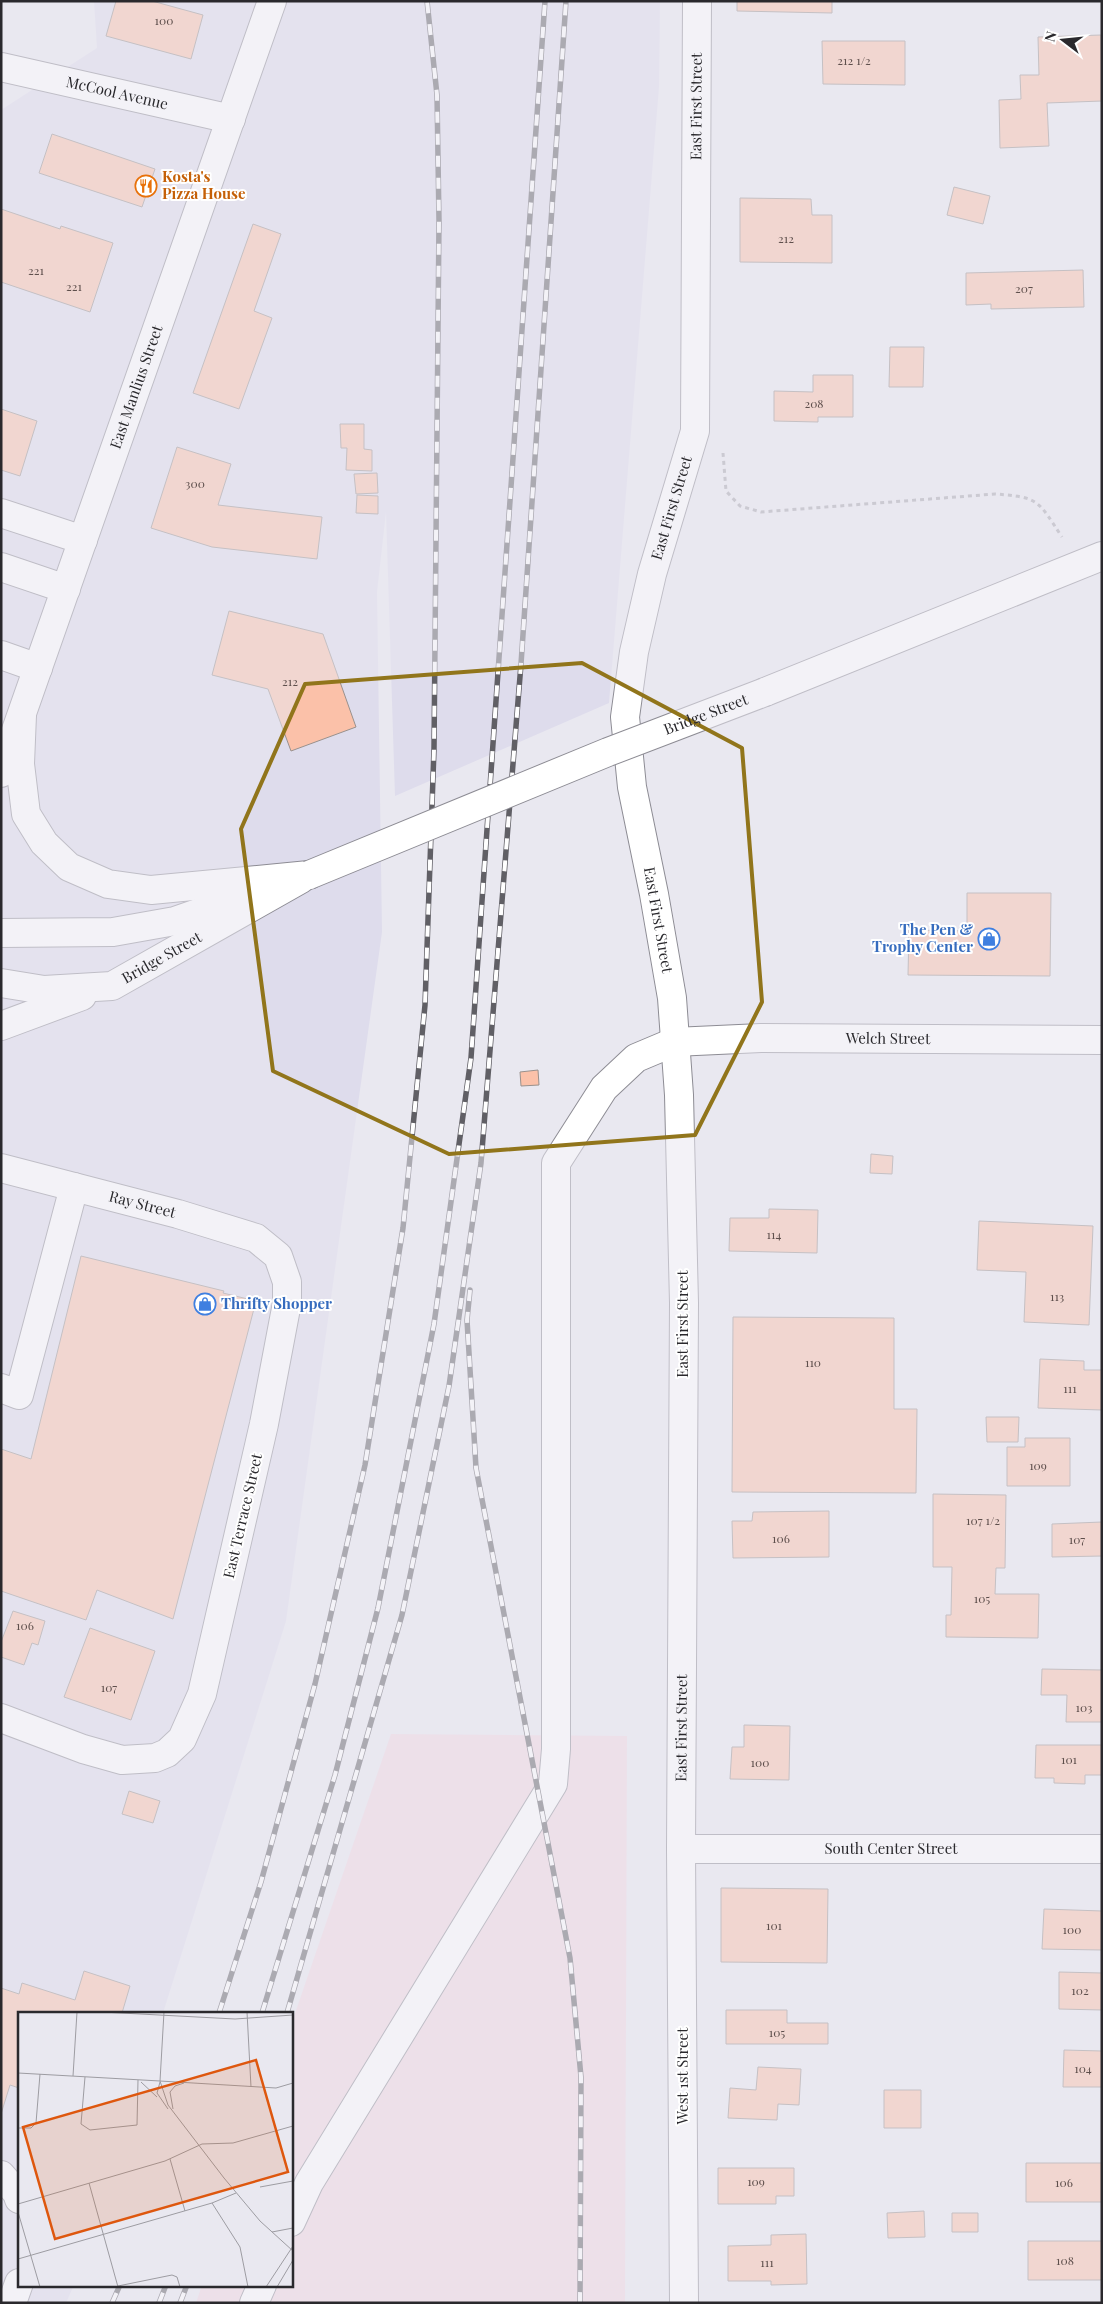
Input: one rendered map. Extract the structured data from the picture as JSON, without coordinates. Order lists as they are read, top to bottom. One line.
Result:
{"streets":{"street":["McCool Avenue","East First Street","East Manlius Street","Bridge Street","Welch Street","Ray Street","East Terrace Street","South Center Street","West 1st Street"]},"crossings":[["McCool Avenue","East Manlius Street"],["East First Street","Welch Street"],["East First Street","South Center Street"],["East First Street","West 1st Street"],["Ray Street","East Terrace Street"],["South Center Street","West 1st Street"]],"places":{"restaurant":["Kosta's Pizza House"],"shop":["The Pen & Trophy Center","Thrifty Shopper"]},"house_numbers":["100","212 1/2","212","221","221","207","208","300","212","114","113","110","111","109","107 1/2","106","107","105","106","107","103","101","100","101","100","102","105","104","109","106","108","111"],"north":"left"}
